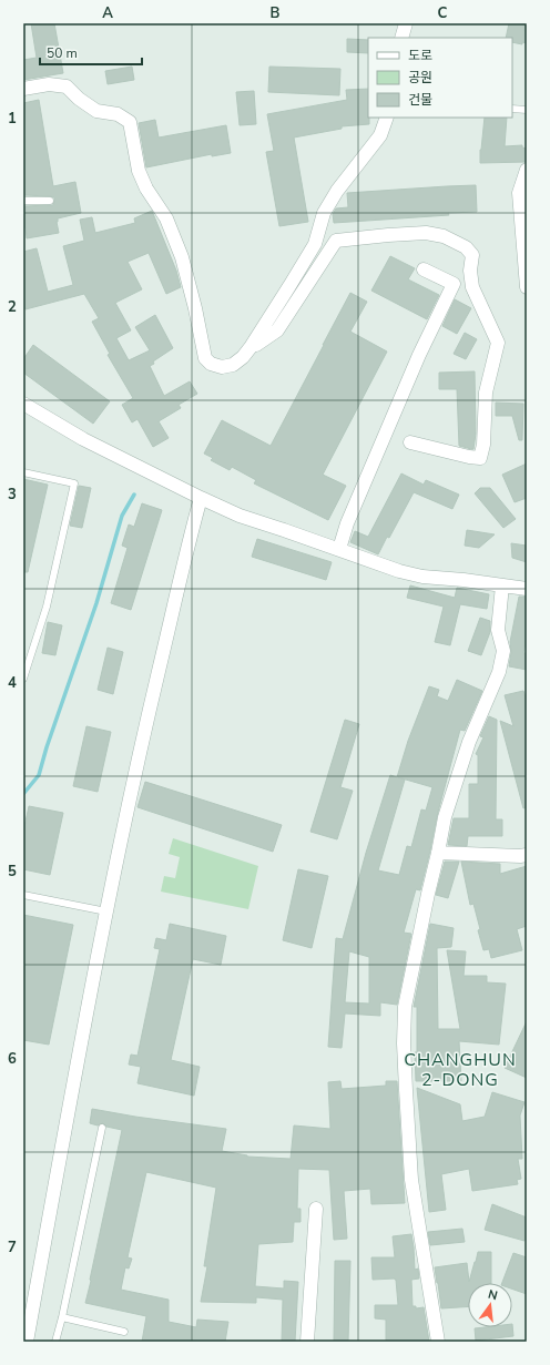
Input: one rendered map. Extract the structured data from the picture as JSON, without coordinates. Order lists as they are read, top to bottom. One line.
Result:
{"districts":["CHANGHUN 2-DONG"],"legend":["도로","공원","건물"],"scale_bar":"50 m","north":"top","grid":{"columns":["A","B","C"],"rows":["1","2","3","4","5","6","7"]}}
